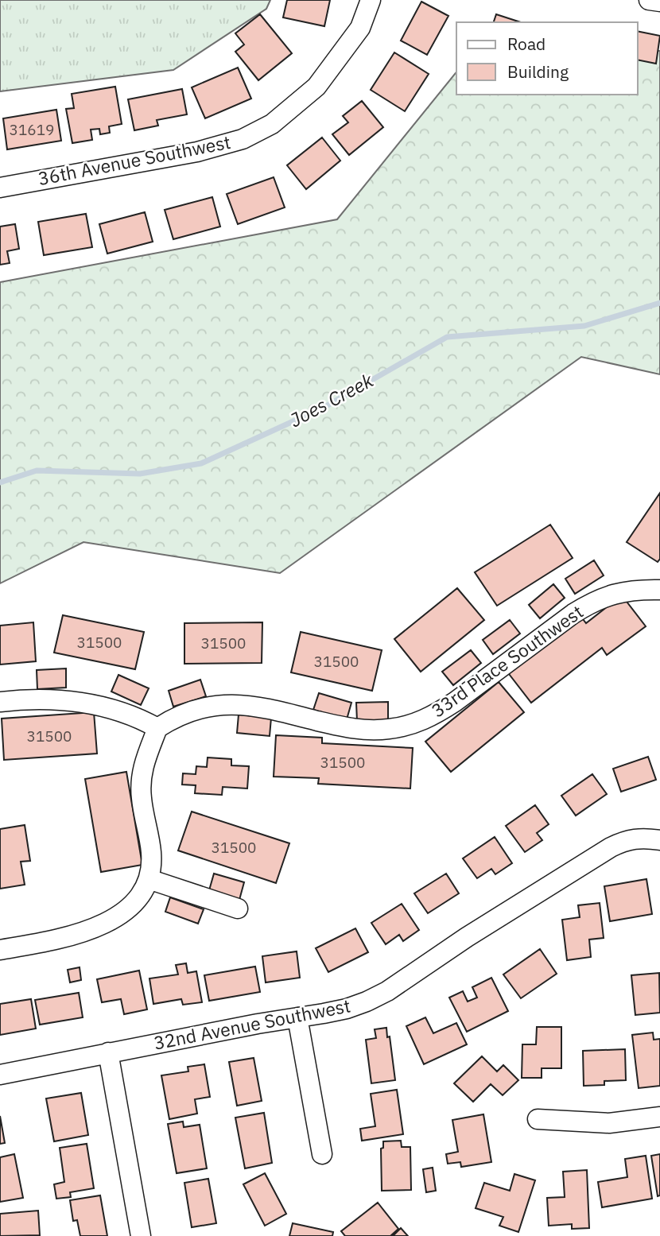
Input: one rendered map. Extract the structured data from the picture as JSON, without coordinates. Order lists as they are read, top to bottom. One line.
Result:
{"streets":{"street":["36th Avenue Southwest","33rd Place Southwest","32nd Avenue Southwest"]},"water":["Joes Creek"],"house_numbers":["31619","31500","31500","31500","31500","31500","31500"],"legend":["Road","Building"]}
